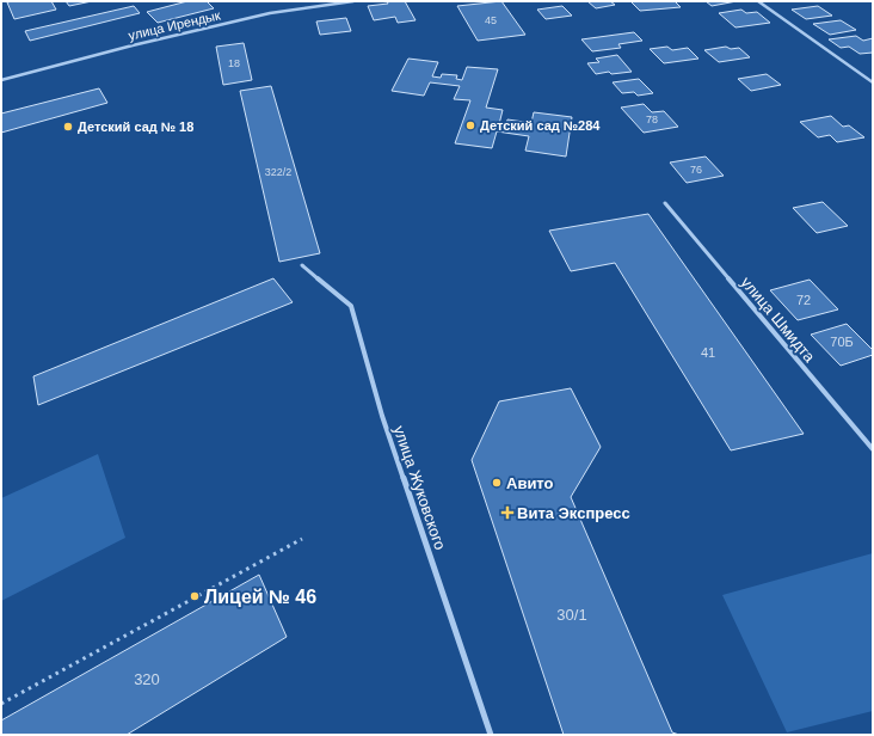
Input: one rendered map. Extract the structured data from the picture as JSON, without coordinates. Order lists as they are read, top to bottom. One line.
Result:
{"streets":{"street":["улица Ирендык","улица Шмидта","улица Жуковского"]},"places":{"other":["Детский сад №284","Детский сад № 18","Авито","Лицей № 46"],"health":["Вита Экспресс"]},"house_numbers":["45","18","78","76","322/2","72","70Б","41","30/1","320"]}
